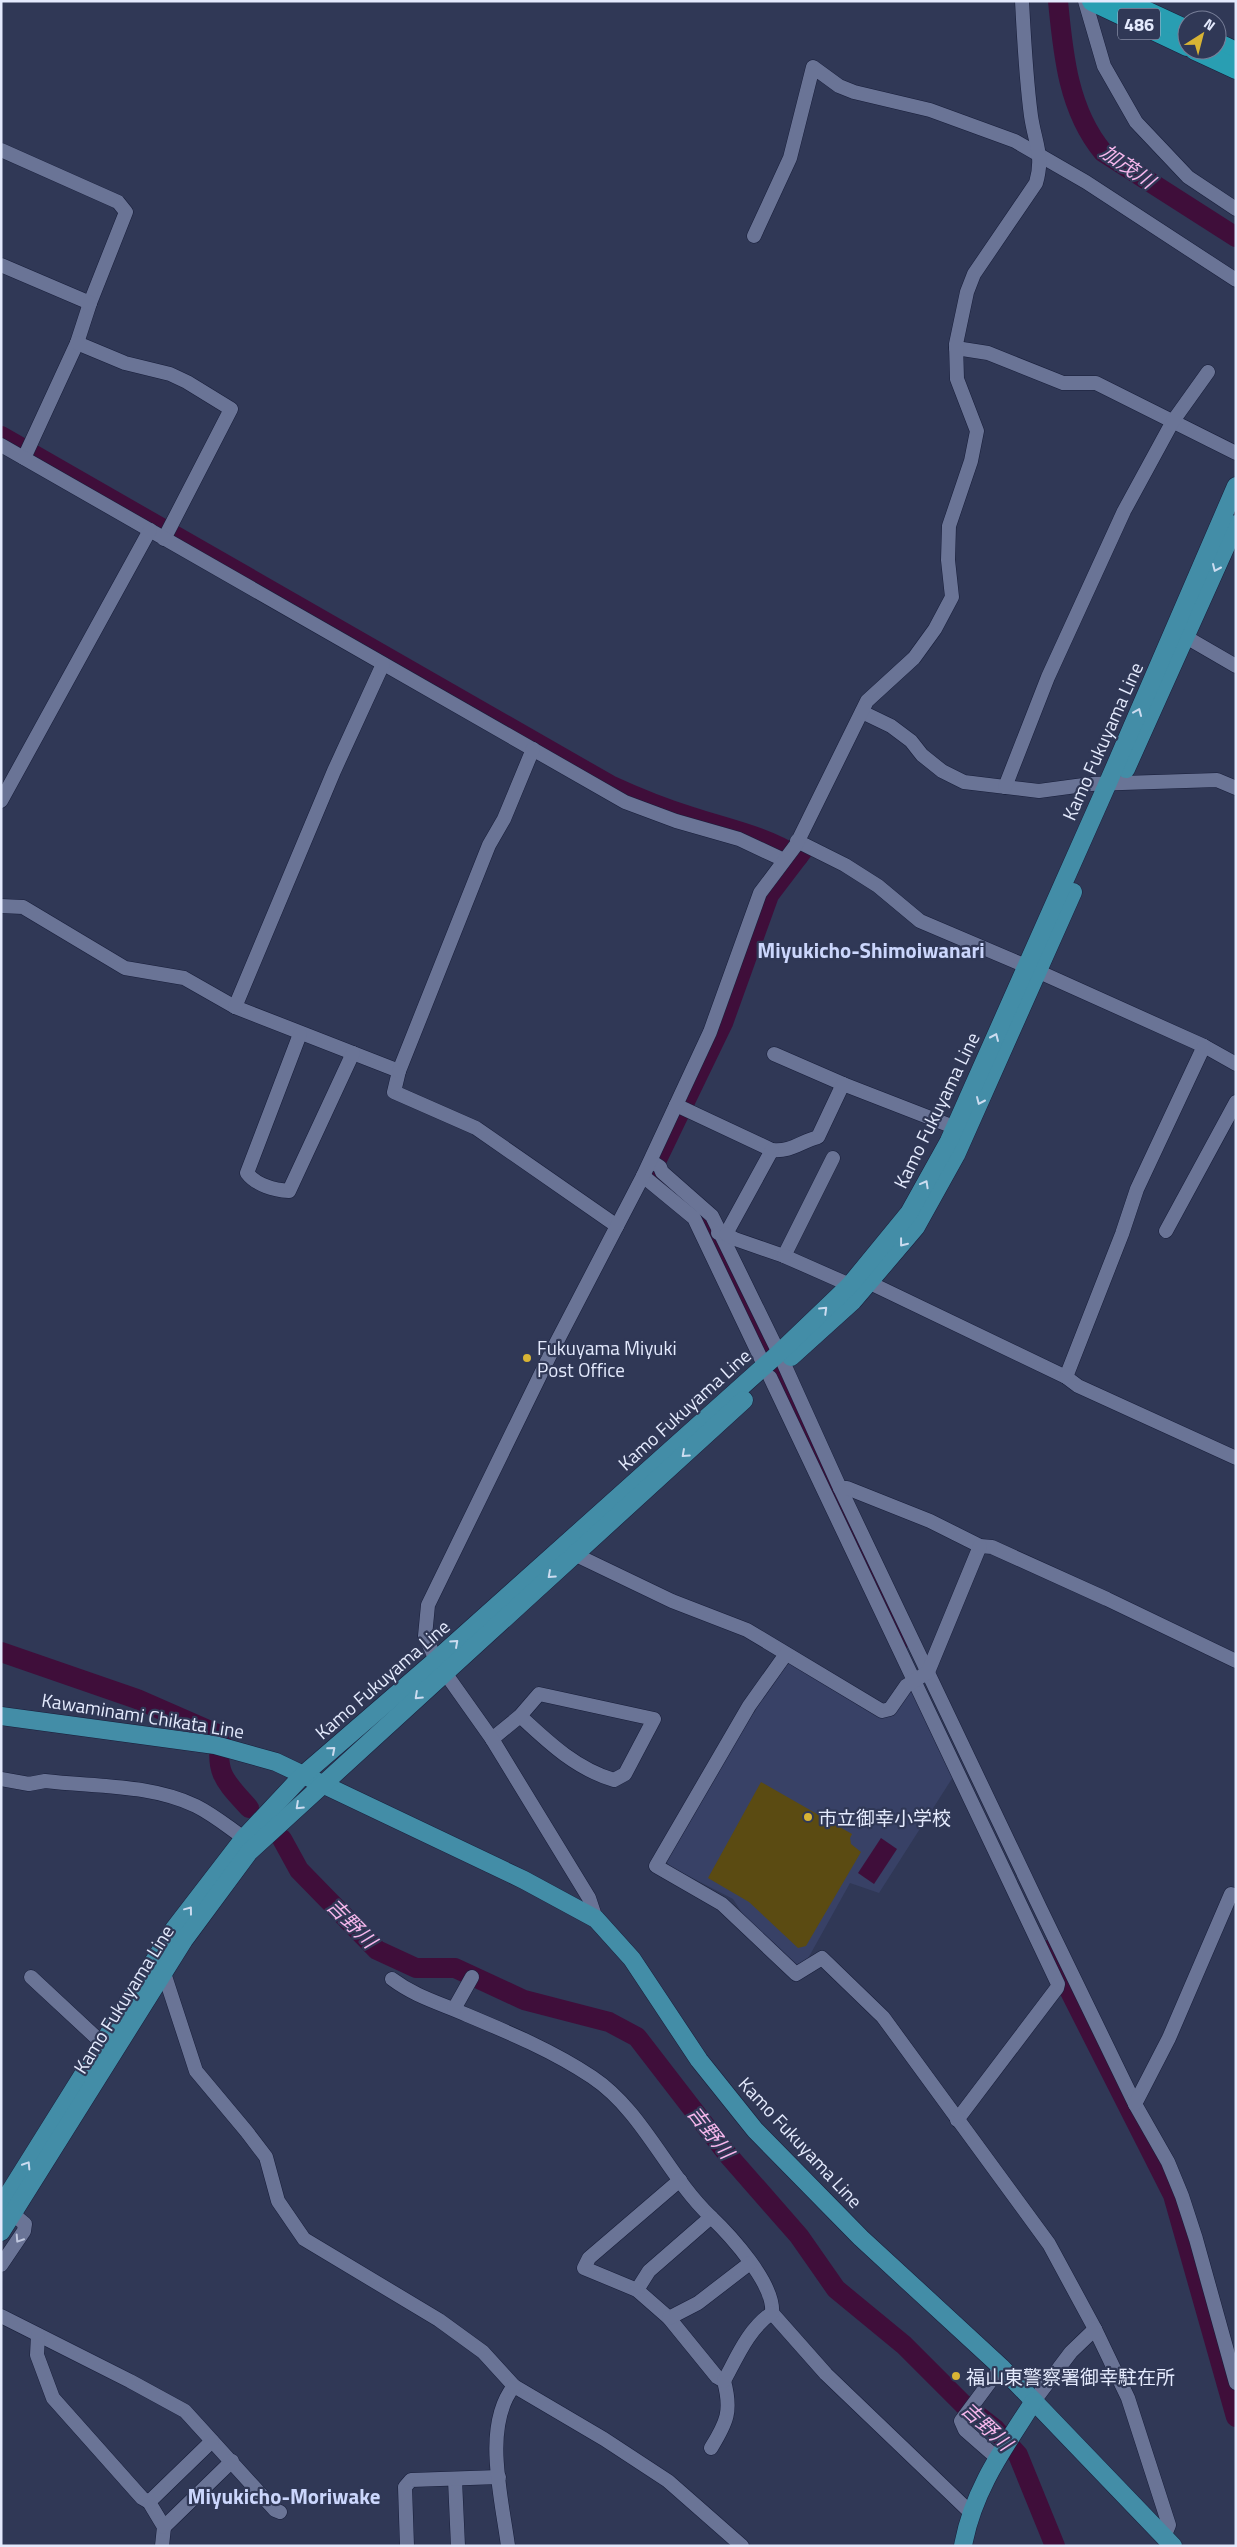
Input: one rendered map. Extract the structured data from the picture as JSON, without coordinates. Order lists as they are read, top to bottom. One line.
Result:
{"streets":{"highway":["486"],"main road":["Kamo Fukuyama Line","Kawaminami Chikata Line"]},"crossings":[["Kamo Fukuyama Line","Kawaminami Chikata Line"]],"districts":["Miyukicho-Shimoiwanari","Miyukicho-Moriwake"],"water":["加茂川","吉野川"],"places":["Fukuyama Miyuki Post Office","市立御幸小学校","福山東警察署御幸駐在所"],"north":"top right"}
